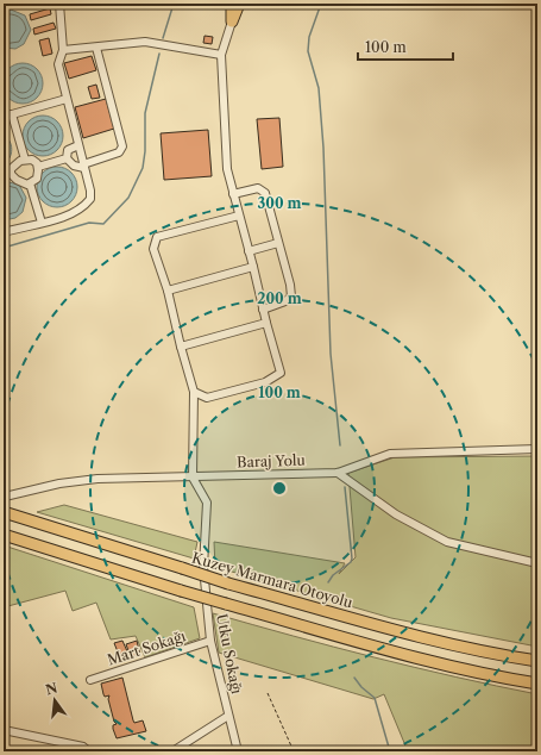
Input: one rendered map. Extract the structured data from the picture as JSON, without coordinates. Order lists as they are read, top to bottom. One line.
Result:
{"streets":{"highway":["Kuzey Marmara Otoyolu"],"street":["Baraj Yolu","Mart Sokağı","Utku Sokağı"]},"crossings":[["Baraj Yolu","Utku Sokağı"],["Mart Sokağı","Utku Sokağı"]],"scale_bar":"100 m","north":"top","rings":["300 m","200 m","100 m"]}
